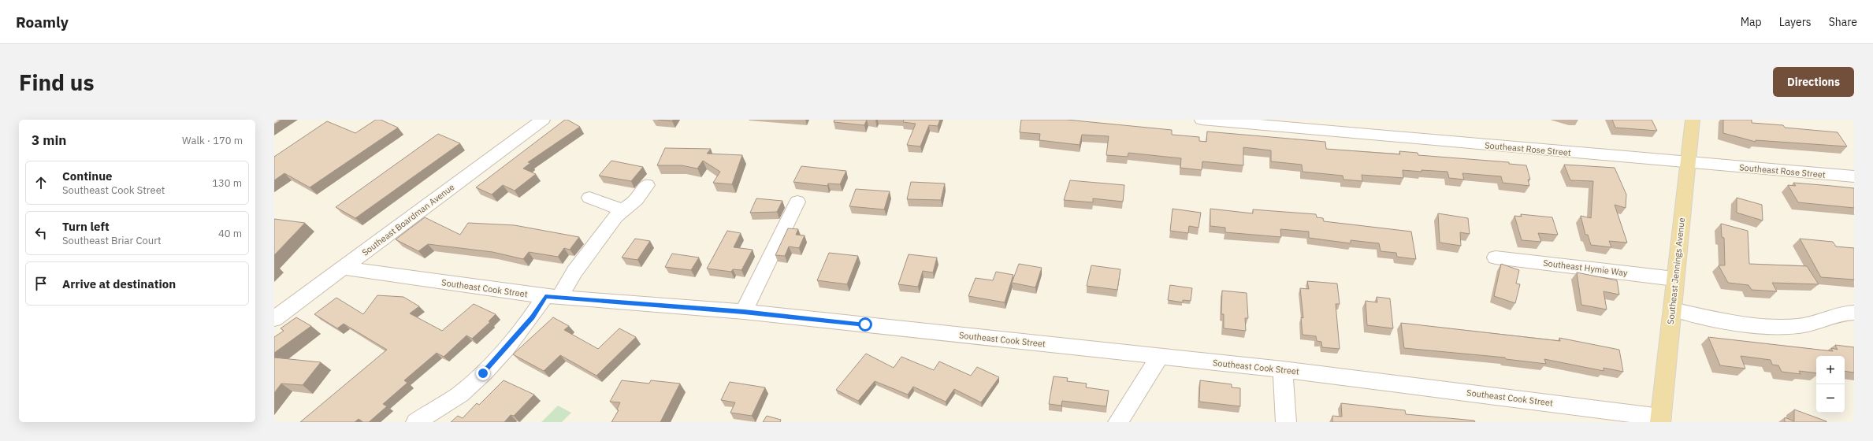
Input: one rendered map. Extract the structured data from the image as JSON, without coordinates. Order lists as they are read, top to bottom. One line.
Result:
{"streets":{"main road":["Southeast Jennings Avenue"],"street":["Southeast Rose Street","Southeast Boardman Avenue","Southeast Hymie Way","Southeast Cook Street"]},"crossings":[["Southeast Rose Street","Southeast Jennings Avenue"],["Southeast Boardman Avenue","Southeast Cook Street"],["Southeast Hymie Way","Southeast Jennings Avenue"],["Southeast Jennings Avenue","Southeast Cook Street"]],"page":{"header":"Roamly","nav":["Map","Layers","Share"],"buttons":"Directions","title":"Find us","heading":["3 min","Walk · 170 m"],"list":[["Continue","Southeast Cook Street","130 m"],["Turn left","Southeast Briar Court","40 m"],"Arrive at destination"],"map_buttons":["+","−"]}}
